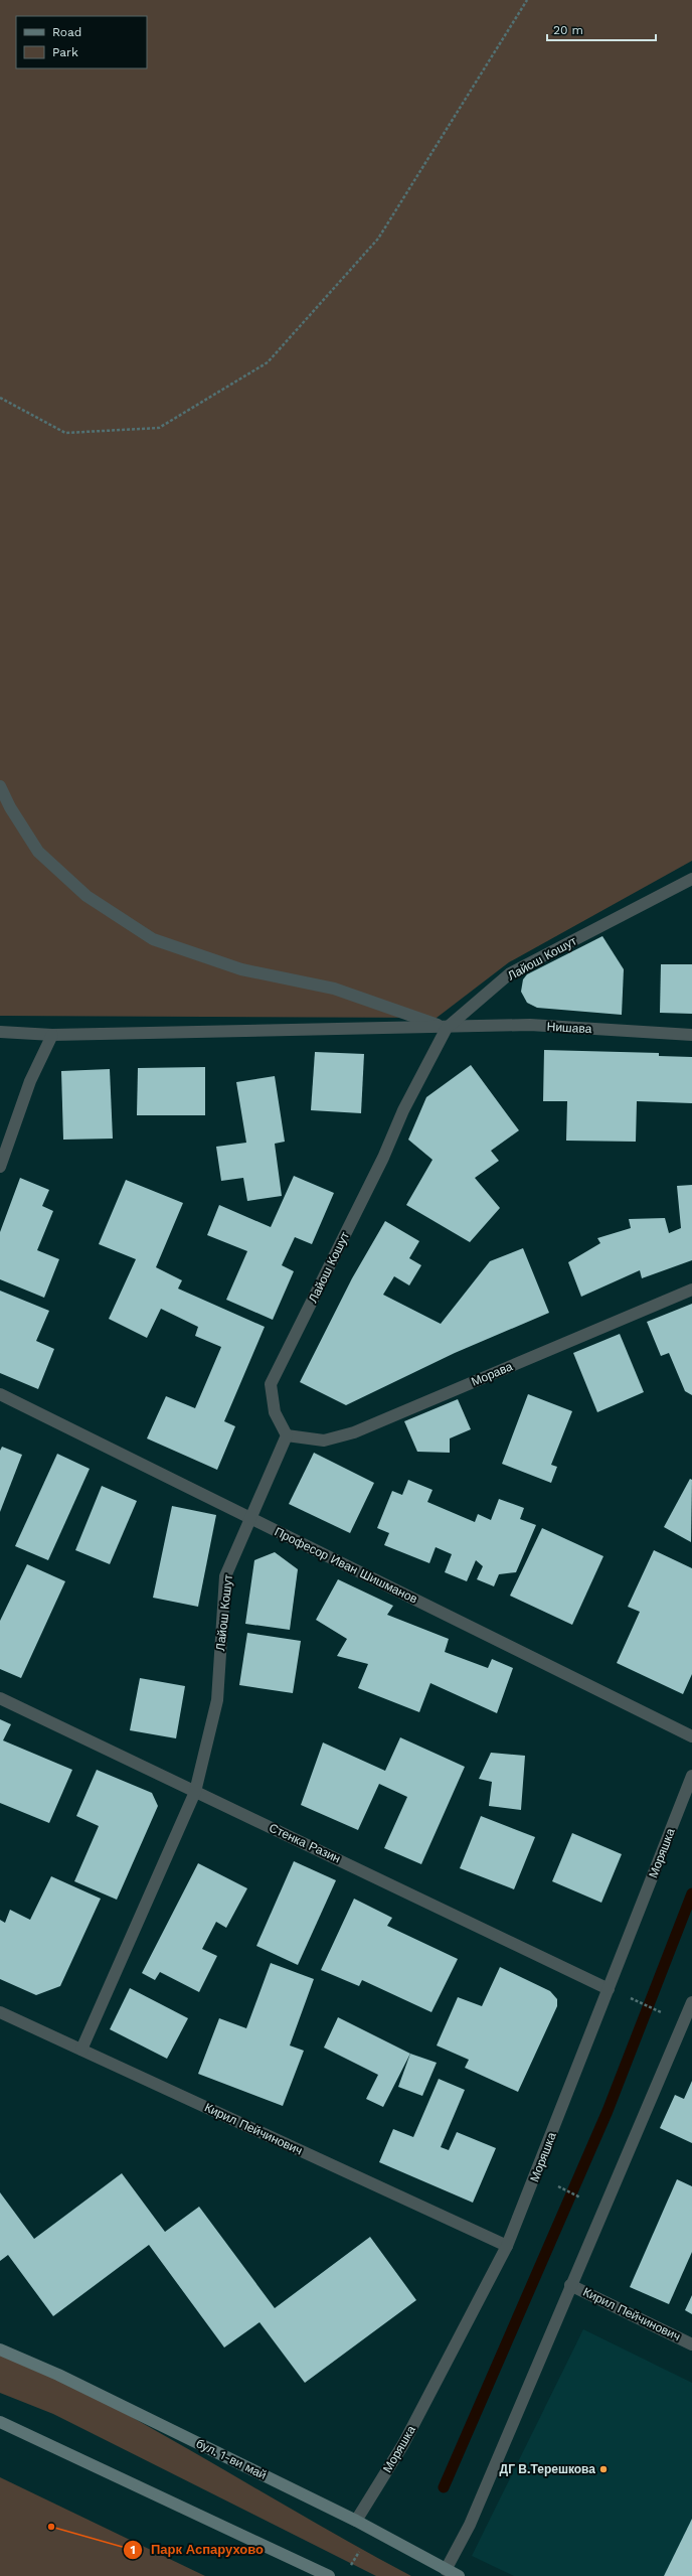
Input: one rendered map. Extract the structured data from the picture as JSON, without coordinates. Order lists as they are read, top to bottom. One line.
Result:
{"streets":{"main road":["бул. 1-ви май"],"street":["Лайош Кошут","Нишава","Морава","Професор Иван Шишманов","Стенка Разин","Моряшка","Кирил Пейчинович"]},"crossings":[["Лайош Кошут","Нишава"],["Лайош Кошут","Морава"],["Лайош Кошут","Професор Иван Шишманов"],["Лайош Кошут","Стенка Разин"],["Лайош Кошут","Кирил Пейчинович"],["Стенка Разин","Моряшка"],["Моряшка","Кирил Пейчинович"],["Моряшка","бул. 1-ви май"]],"places":["ДГ В.Терешкова","Парк Аспарухово"],"legend":["Road","Park"],"scale_bar":"20 m"}
